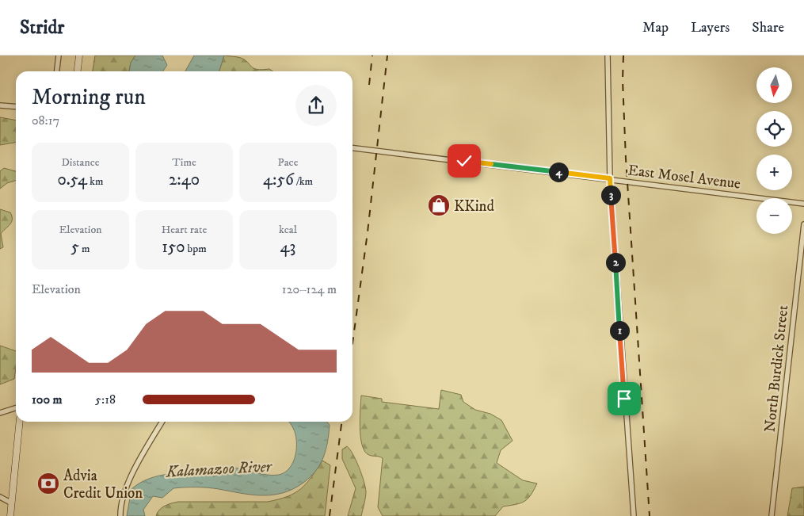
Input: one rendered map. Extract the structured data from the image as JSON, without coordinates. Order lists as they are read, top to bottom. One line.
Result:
{"streets":{"street":["East Mosel Avenue","North Burdick Street"]},"water":["Kalamazoo River"],"places":{"shop":["KKind"],"bank":["Advia Credit Union"]},"north":"bottom","page":{"header":"Stridr","nav":["Map","Layers","Share"],"map_buttons":["+","−"],"heading":["Morning run","08:17"],"stats":[["Distance","0.54 km"],["Time","2:40"],["Pace","4:56 /km"],["Elevation","5 m"],["Heart rate","150 bpm"],["kcal","43"]],"pins":["4","3","2","1"],"chart":["Elevation","120–124 m"],"list":[{"name":"100 m","note":"5:18"}]}}
